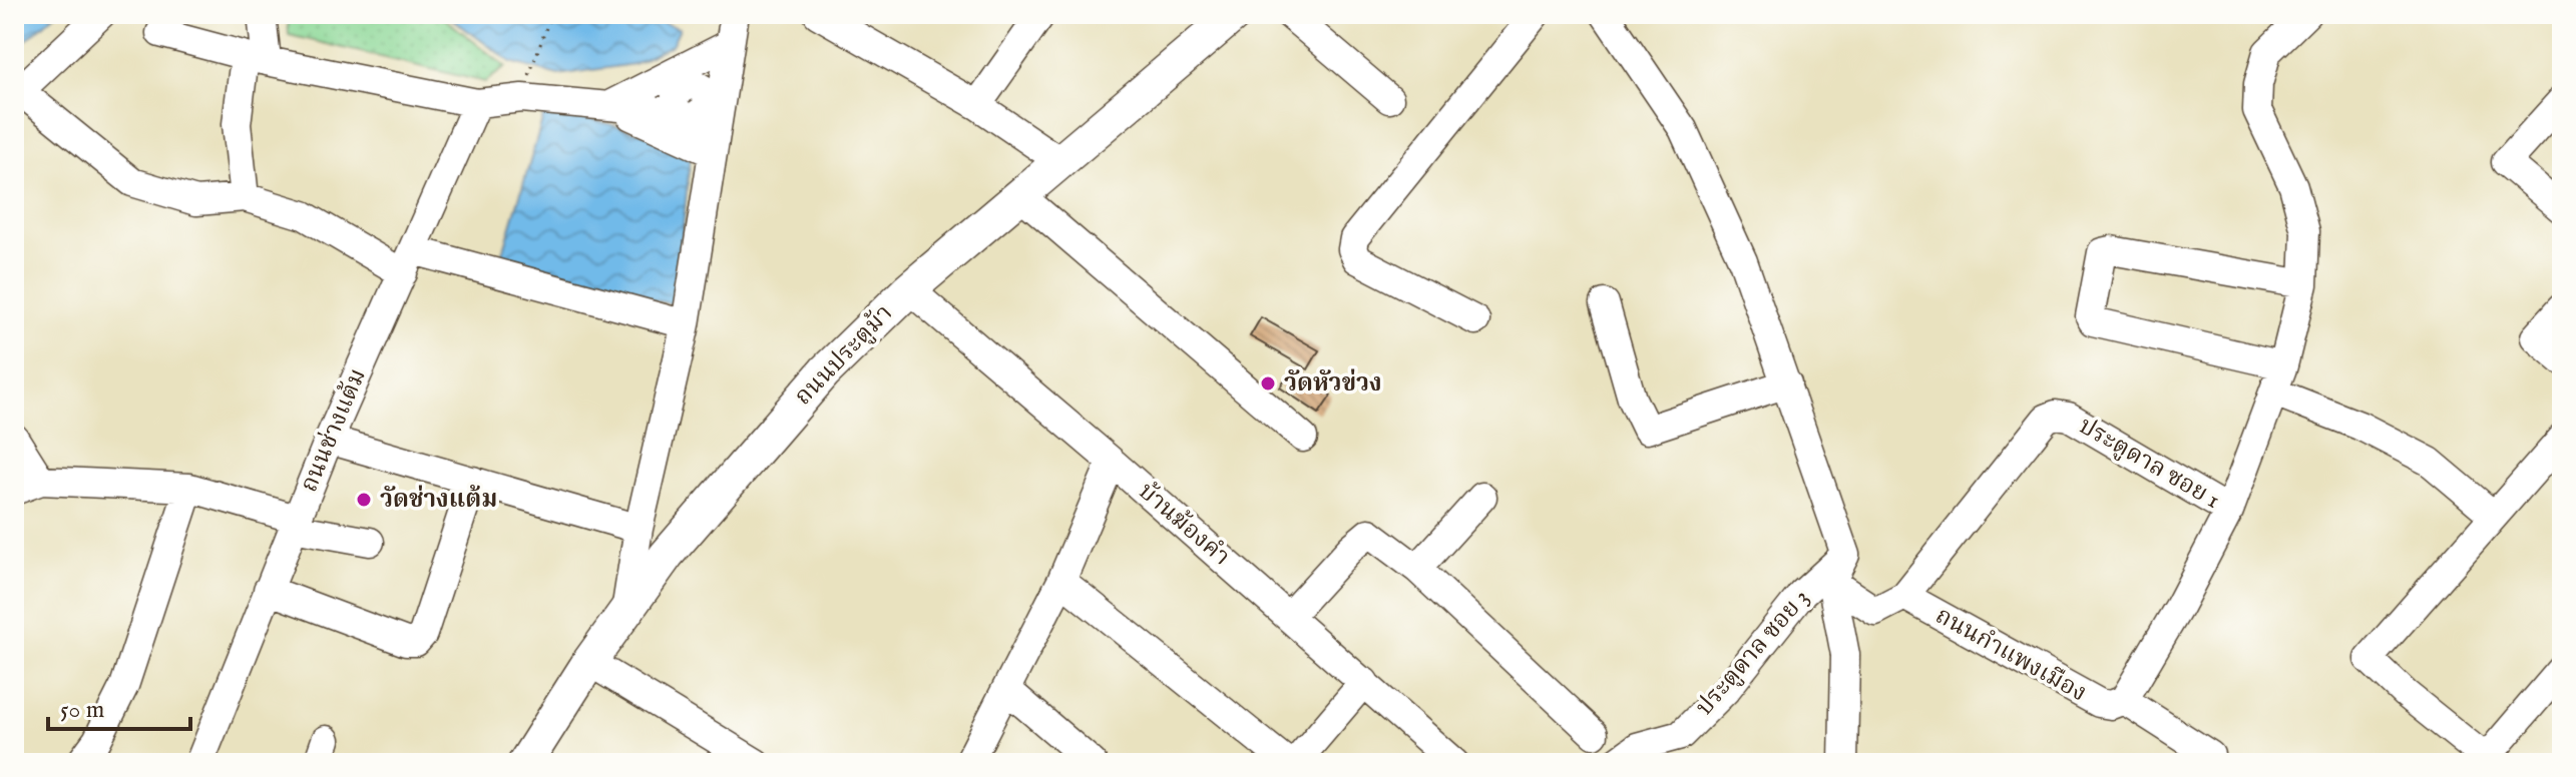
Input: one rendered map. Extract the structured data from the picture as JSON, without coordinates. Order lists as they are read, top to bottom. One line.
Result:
{"streets":{"main road":["ถนนประตูม้า"],"street":["ถนนช่างแต้ม","ประตูดาล ซอย 1","บ้านฆ้องคำ","ประตูดาล ซอย 3","ถนนกำแพงเมือง"]},"crossings":[["ถนนประตูม้า","บ้านฆ้องคำ"],["ประตูดาล ซอย 1","ถนนกำแพงเมือง"]],"places":["วัดหัวข่วง","วัดช่างแต้ม"],"scale_bar":"50 m"}
